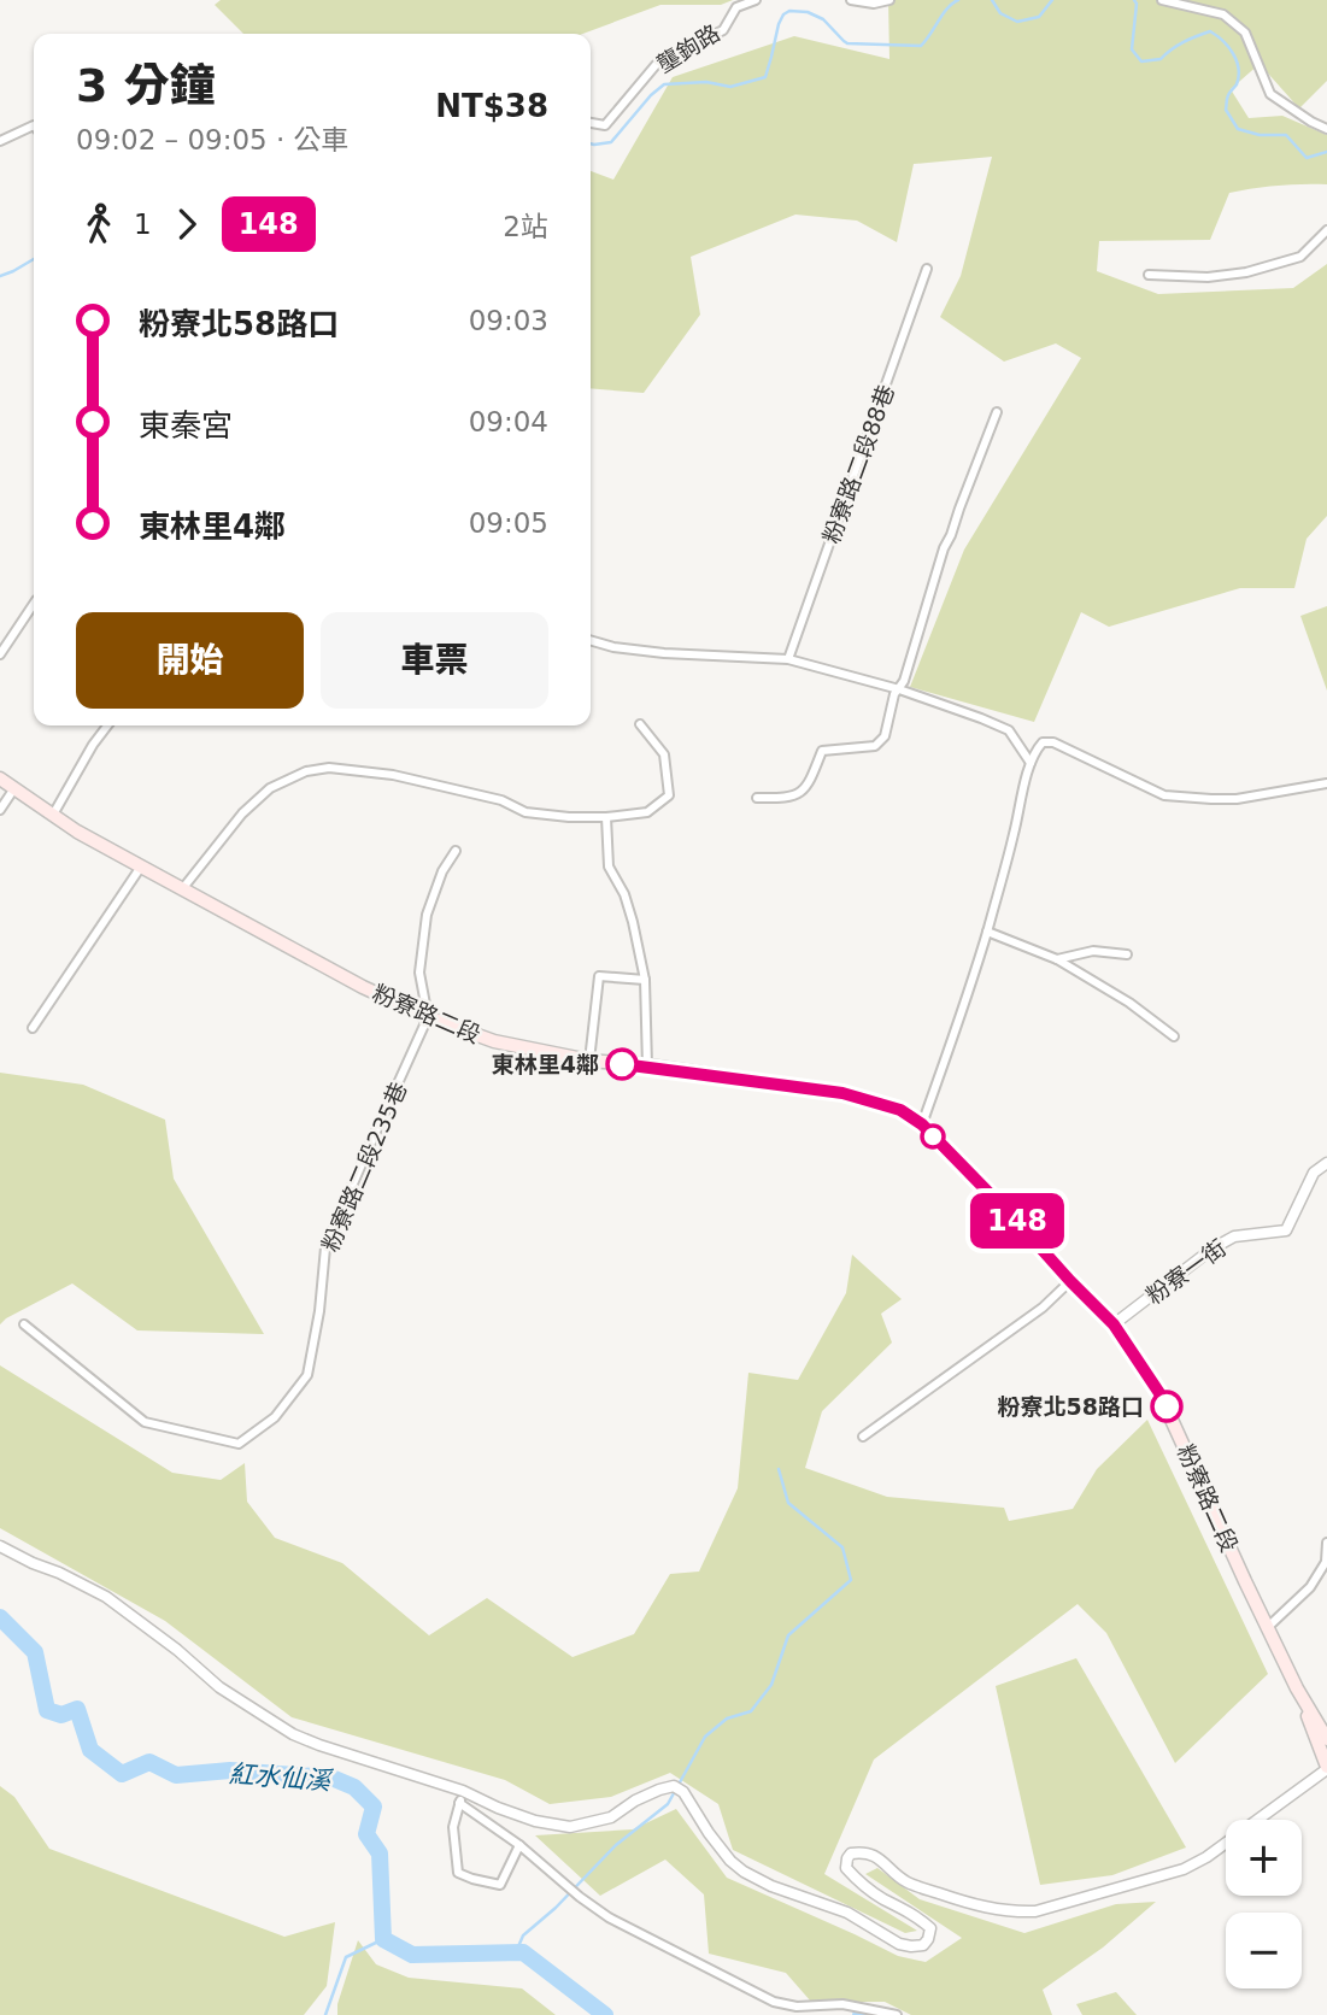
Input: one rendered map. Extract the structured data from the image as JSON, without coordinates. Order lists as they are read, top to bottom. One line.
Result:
{"streets":{"main road":["粉寮路二段"],"street":["壟鉤路","粉寮路二段88巷","粉寮路二段235巷","粉寮一街"]},"crossings":[["粉寮路二段","粉寮路二段235巷"],["粉寮路二段","粉寮一街"]],"water":["紅水仙溪"],"places":["東林里4鄰","粉寮北58路口"],"lines":["bus line 148"],"page":{"on_map":"148","heading":["3 分鐘","09:02 – 09:05 · 公車","NT$38"],"legs":["1","148","2站"],"list":[{"name":"粉寮北58路口","value":"09:03"},{"name":"東秦宮","value":"09:04"},{"name":"東林里4鄰","value":"09:05"}],"buttons":["開始","車票"],"map_buttons":["+","−"]}}
